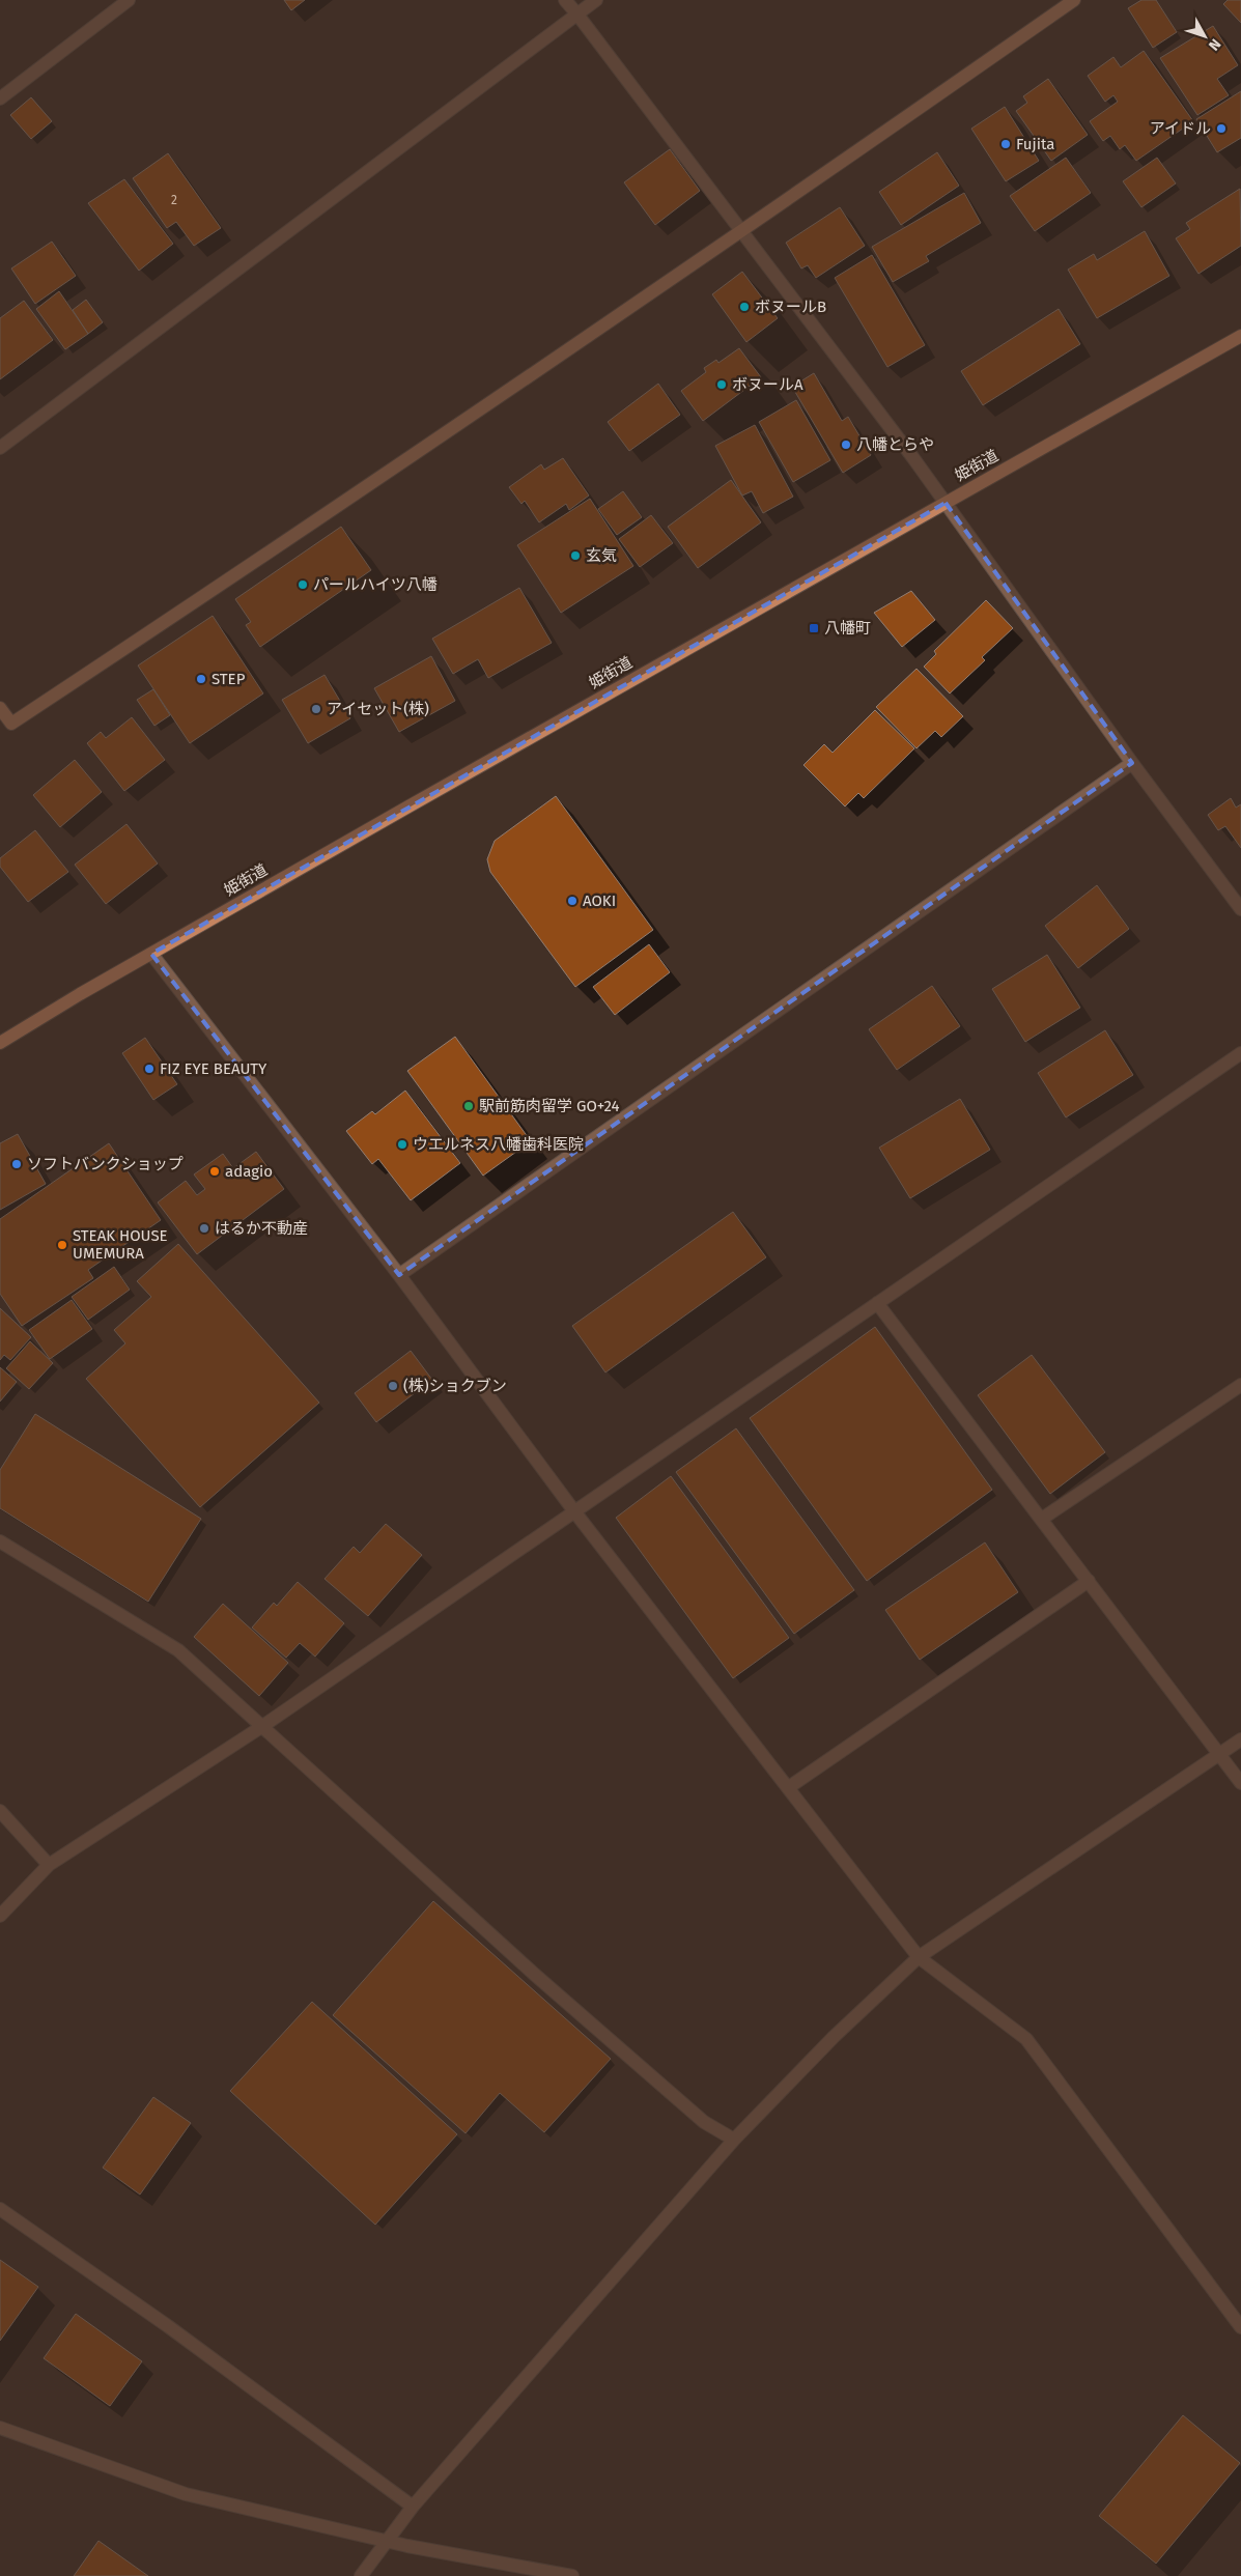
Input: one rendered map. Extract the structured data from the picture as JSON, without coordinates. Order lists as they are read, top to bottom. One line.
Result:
{"streets":{"main road":["姫街道"]},"places":{"other":["アイドル","Fujita","ボヌールB","ボヌールA","八幡とらや","玄気","パールハイツ八幡","STEP","アイセット(株)","AOKI","FIZ EYE BEAUTY","駅前筋肉留学 GO+24","ウエルネス八幡歯科医院","ソフトバンクショップ","adagio","はるか不動産","STEAK HOUSE UMEMURA","(株)ショクブン"],"transit":["八幡町"]},"house_numbers":["2"],"north":"bottom right"}
